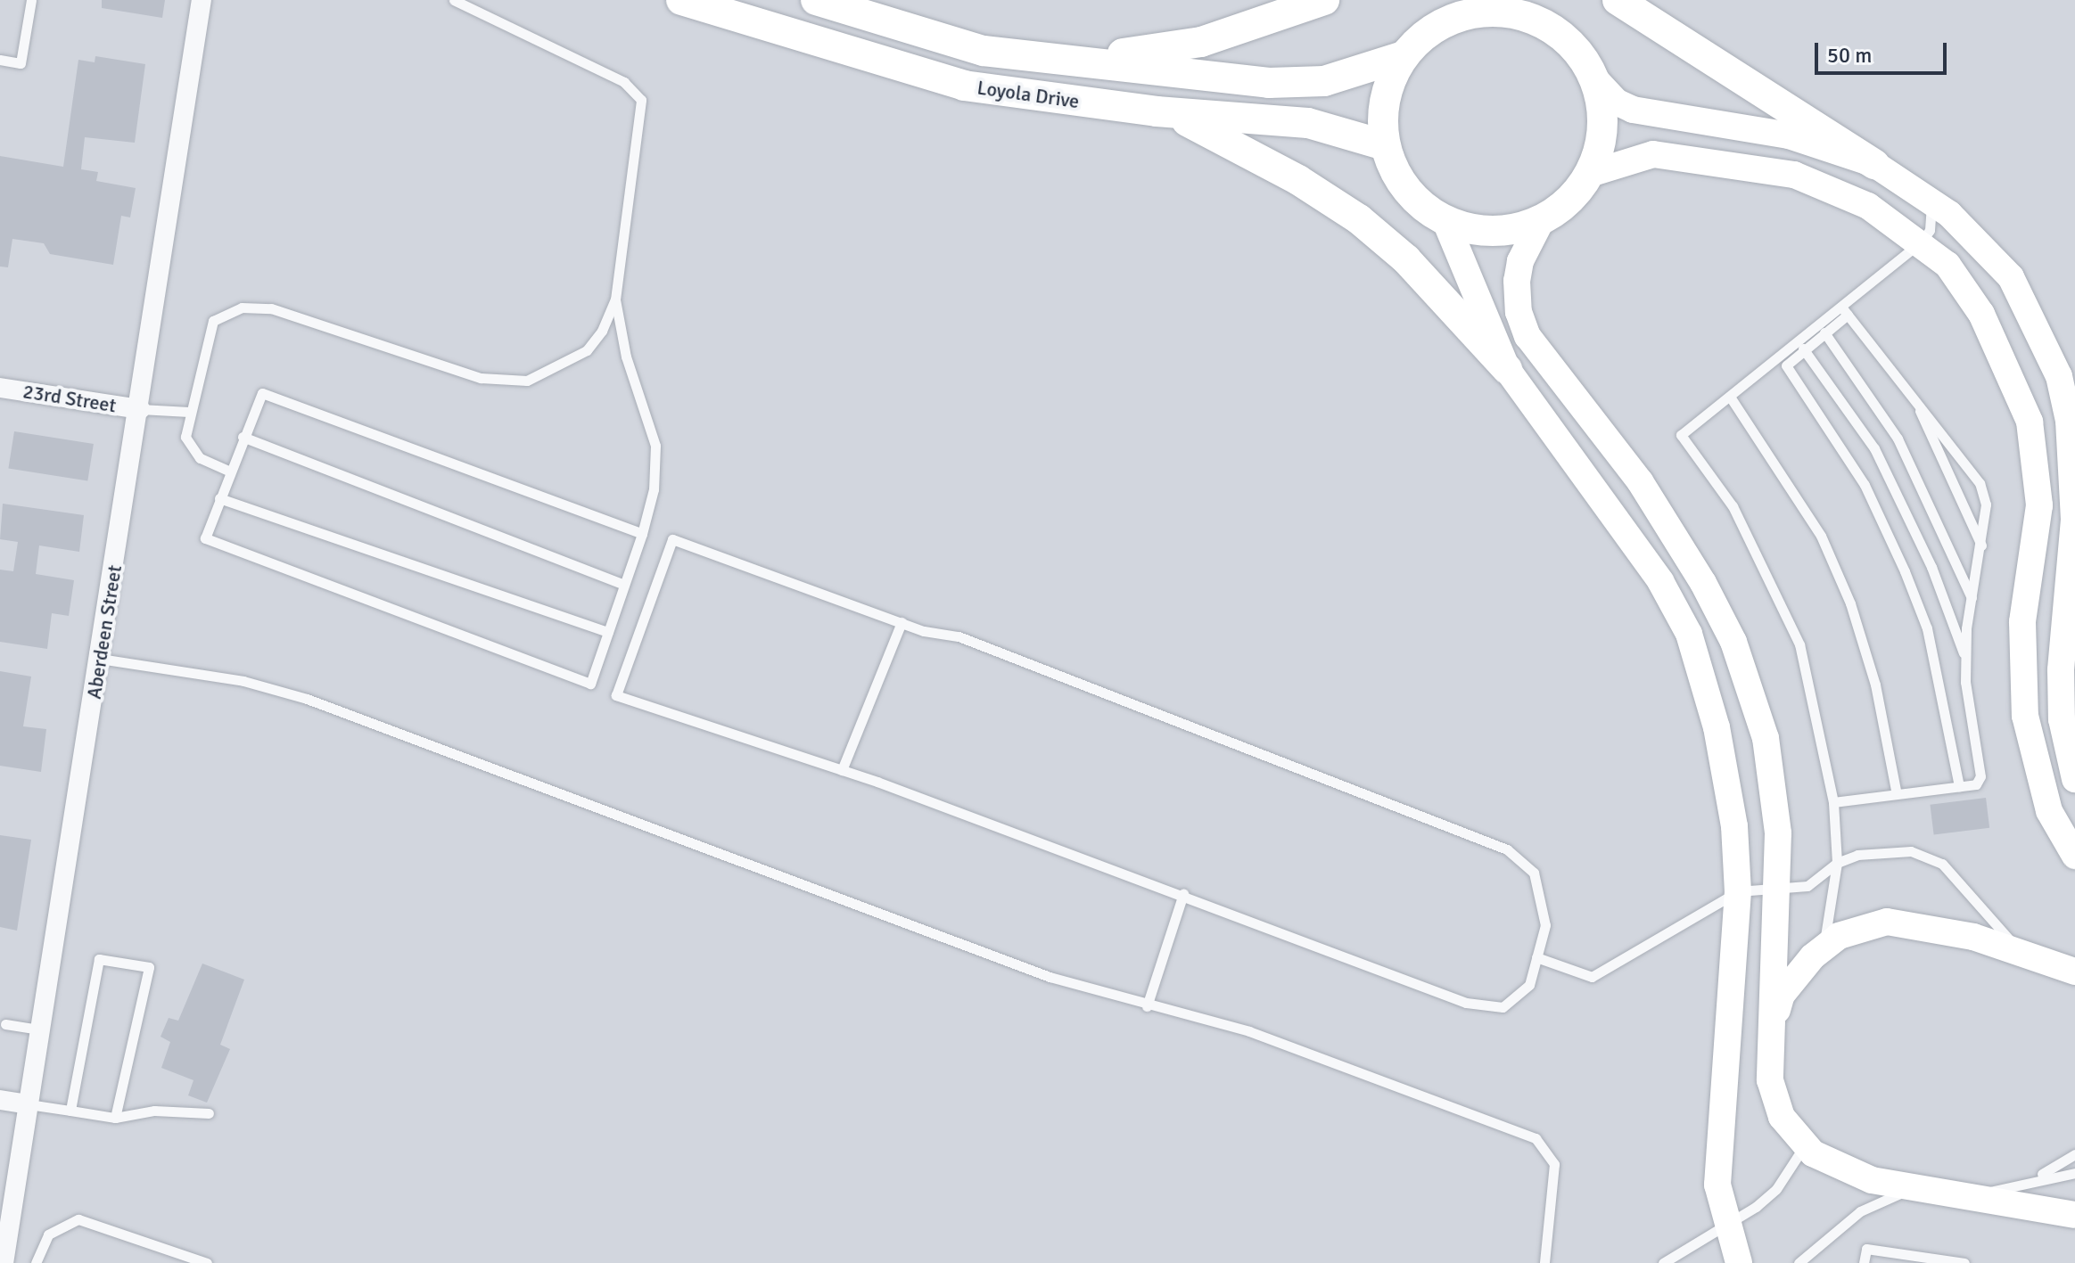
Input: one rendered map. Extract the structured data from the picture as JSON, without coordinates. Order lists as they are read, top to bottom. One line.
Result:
{"streets":{"main road":["Loyola Drive"],"street":["23rd Street","Aberdeen Street"]},"crossings":[["23rd Street","Aberdeen Street"]],"scale_bar":"50 m"}
